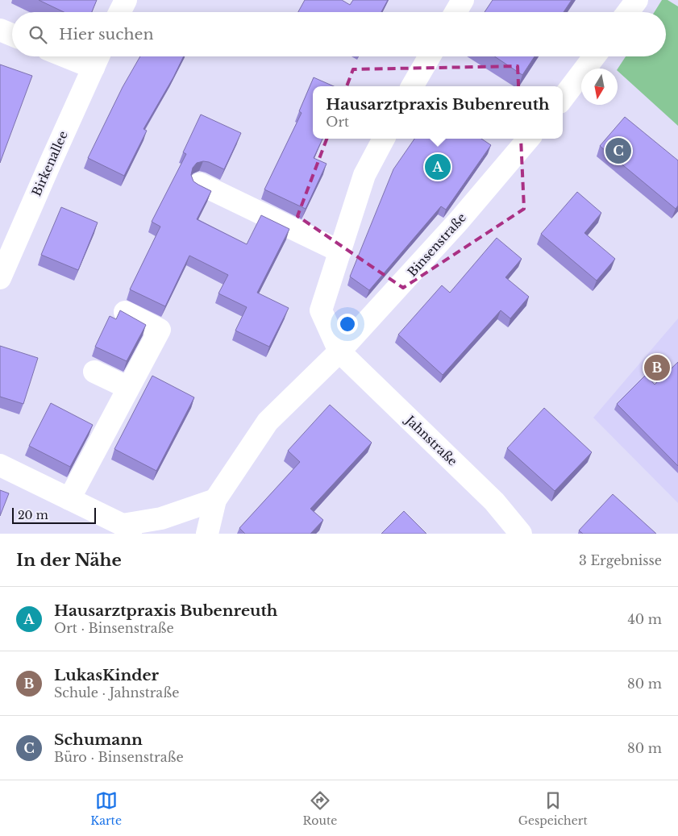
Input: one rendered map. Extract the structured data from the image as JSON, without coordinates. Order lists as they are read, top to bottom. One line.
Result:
{"streets":{"street":["Birkenallee","Binsenstraße","Jahnstraße"]},"crossings":[["Binsenstraße","Jahnstraße"]],"scale_bar":"20 m","north":"bottom","page":{"search":"Hier suchen","popup":["Hausarztpraxis Bubenreuth","Ort"],"pins":["C","A","B"],"scale":"20 m","heading":["In der Nähe","3 Ergebnisse"],"list":[{"mark":"A","name":"Hausarztpraxis Bubenreuth","note":"Ort · Binsenstraße","value":"40 m"},{"mark":"B","name":"LukasKinder","note":"Schule · Jahnstraße","value":"80 m"},{"mark":"C","name":"Schumann","note":"Büro · Binsenstraße","value":"80 m"}],"nav":["Karte","Route","Gespeichert"]}}
